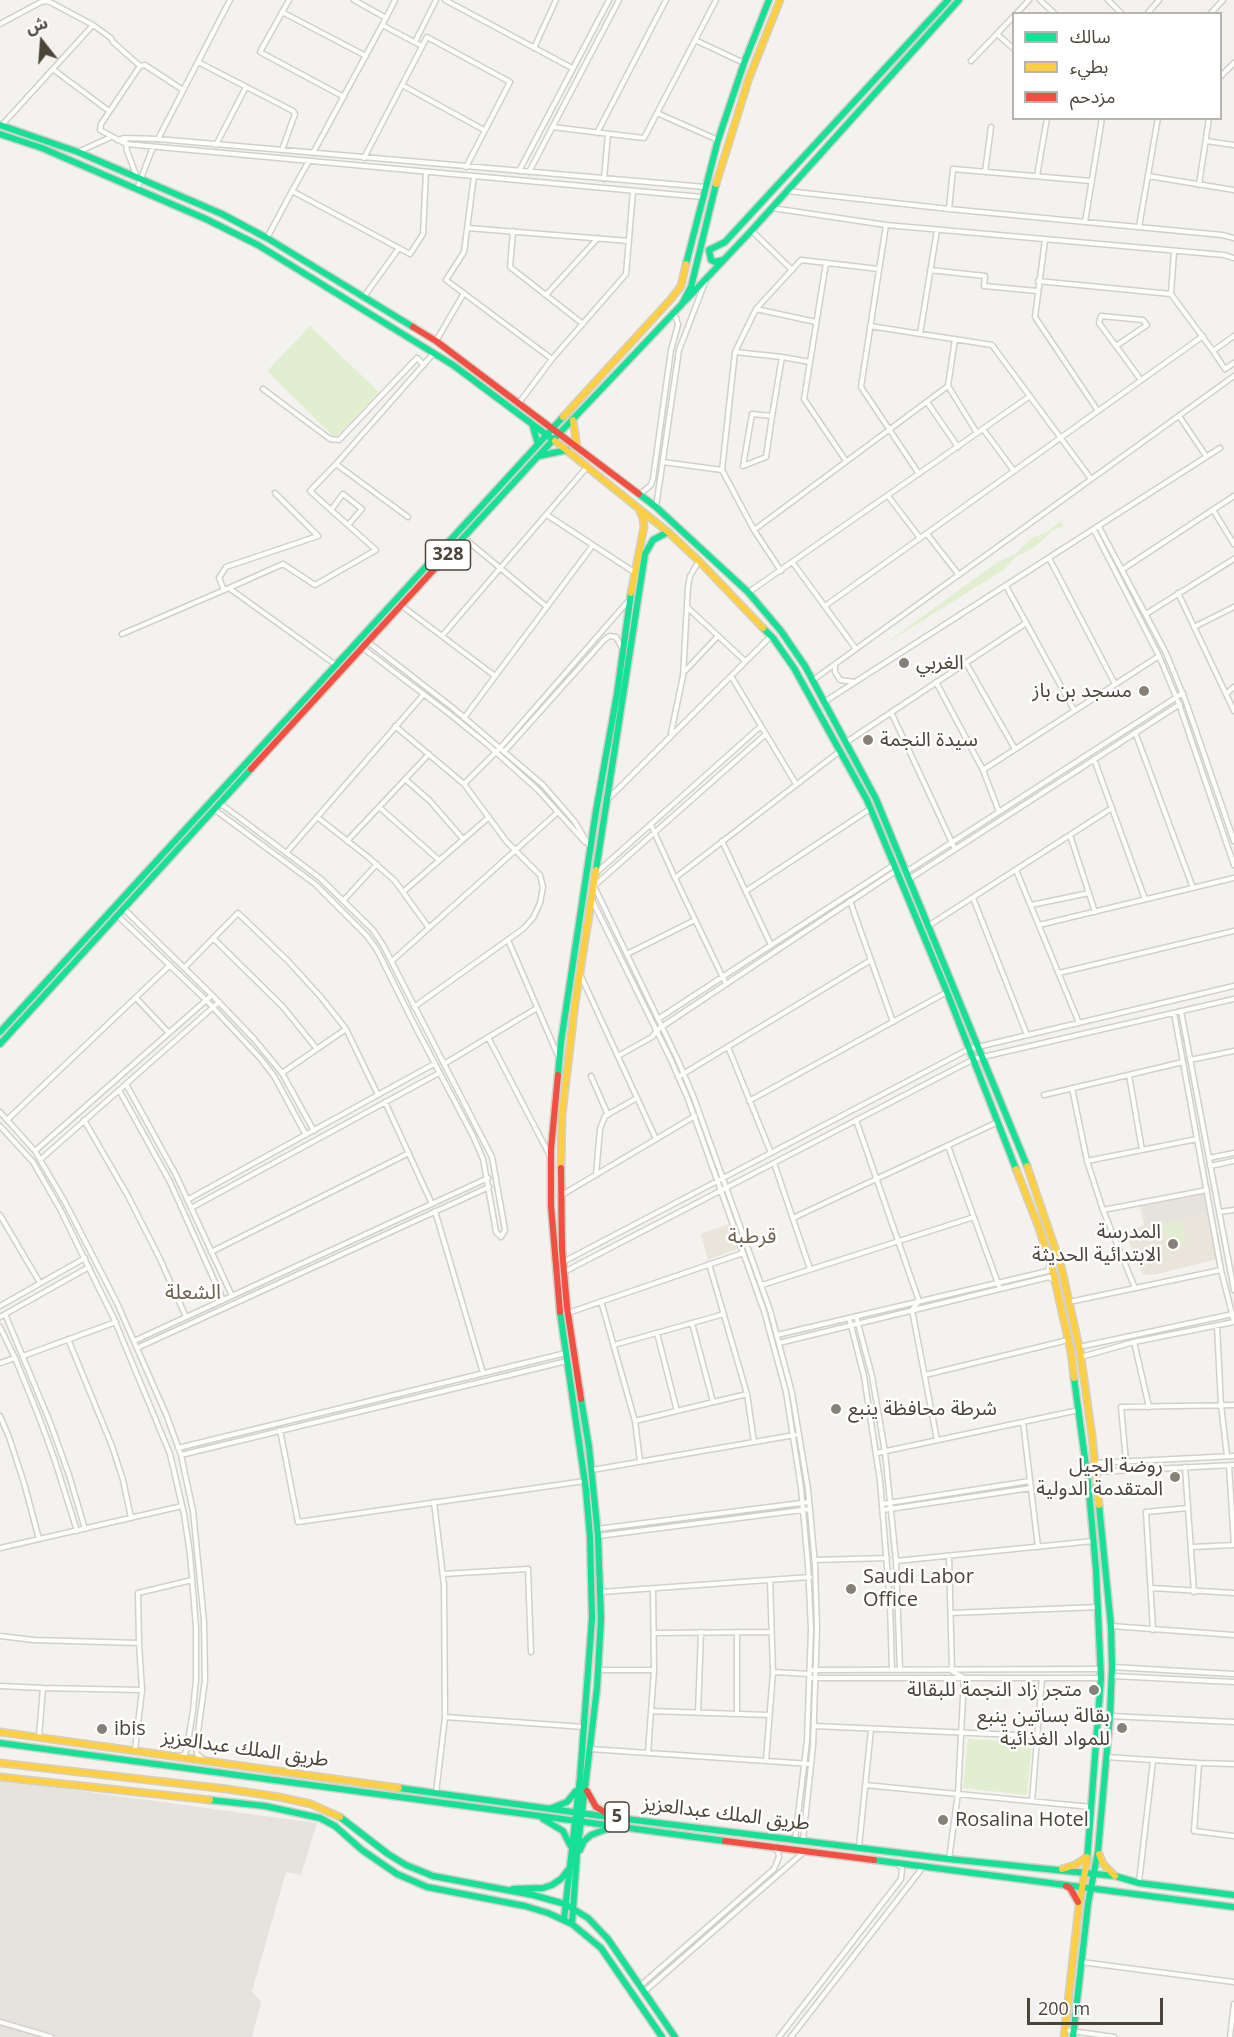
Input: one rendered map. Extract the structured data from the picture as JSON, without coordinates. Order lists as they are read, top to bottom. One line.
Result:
{"streets":{"main road":["328","طريق الملك عبدالعزيز","5"]},"districts":["قرطبة","الشعلة"],"places":["الغربي","مسجد بن باز","سيدة النجمة","المدرسة الابتدائية الحديثة","شرطة محافظة ينبع","روضة الجيل المتقدمة الدولية","Saudi Labor Office","متجر زاد النجمة للبقالة","بقالة بساتين ينبع للمواد الغذائية","ibis","Rosalina Hotel"],"legend":["سالك","بطيء","مزدحم"],"scale_bar":"200 m","north":"top"}
